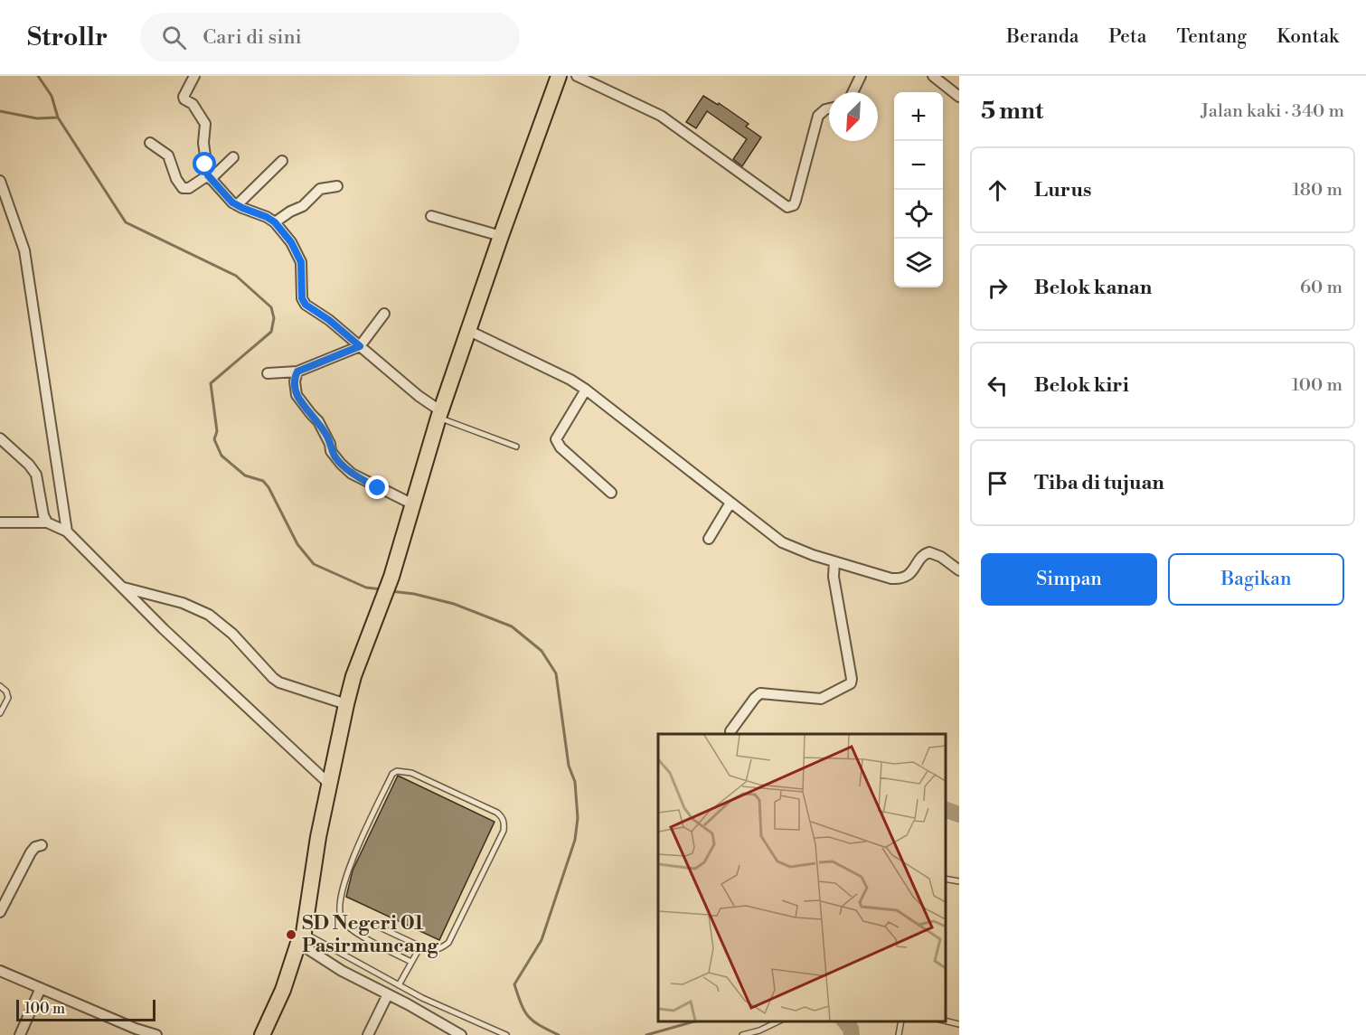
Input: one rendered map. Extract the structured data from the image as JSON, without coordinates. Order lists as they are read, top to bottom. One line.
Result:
{"places":["SD Negeri 01 Pasirmuncang"],"scale_bar":"100 m","north":"bottom left","page":{"header":"Strollr","search":"Cari di sini","nav":["Beranda","Peta","Tentang","Kontak"],"heading":["5 mnt","Jalan kaki · 340 m"],"map_buttons":["+","−"],"list":[["Lurus","180 m"],["Belok kanan","60 m"],["Belok kiri","100 m"],"Tiba di tujuan"],"buttons":["Simpan","Bagikan"],"scale":"100 m"}}
